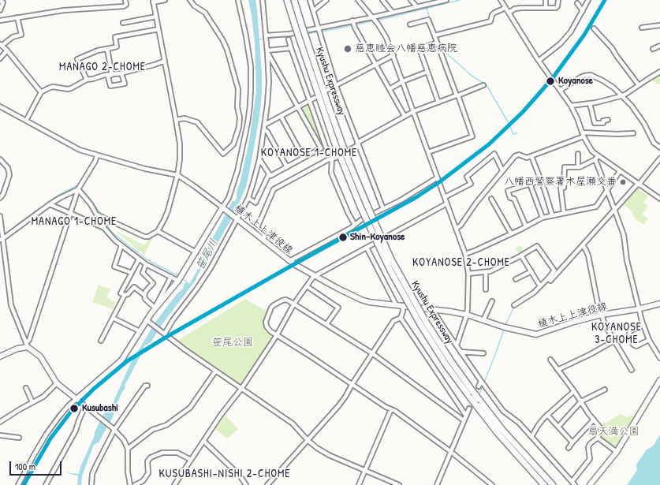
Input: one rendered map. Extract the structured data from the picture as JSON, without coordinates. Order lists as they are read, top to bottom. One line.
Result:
{"streets":{"highway":["Kyushu Expressway"],"main road":["植木上上津役線"]},"districts":["MANAGO 2-CHOME","KOYANOSE 1-CHOME","MANAGO 1-CHOME","KOYANOSE 2-CHOME","KOYANOSE 3-CHOME","KUSUBASHI-NISHI 2-CHOME"],"water":["笹尾川"],"parks":["笹尾公園","扇天満公園"],"places":["慈恵睦会八幡慈恵病院","Koyanose","八幡西警察署木屋瀬交番","Shin-Koyanose","Kusubashi"],"scale_bar":"100 m"}
